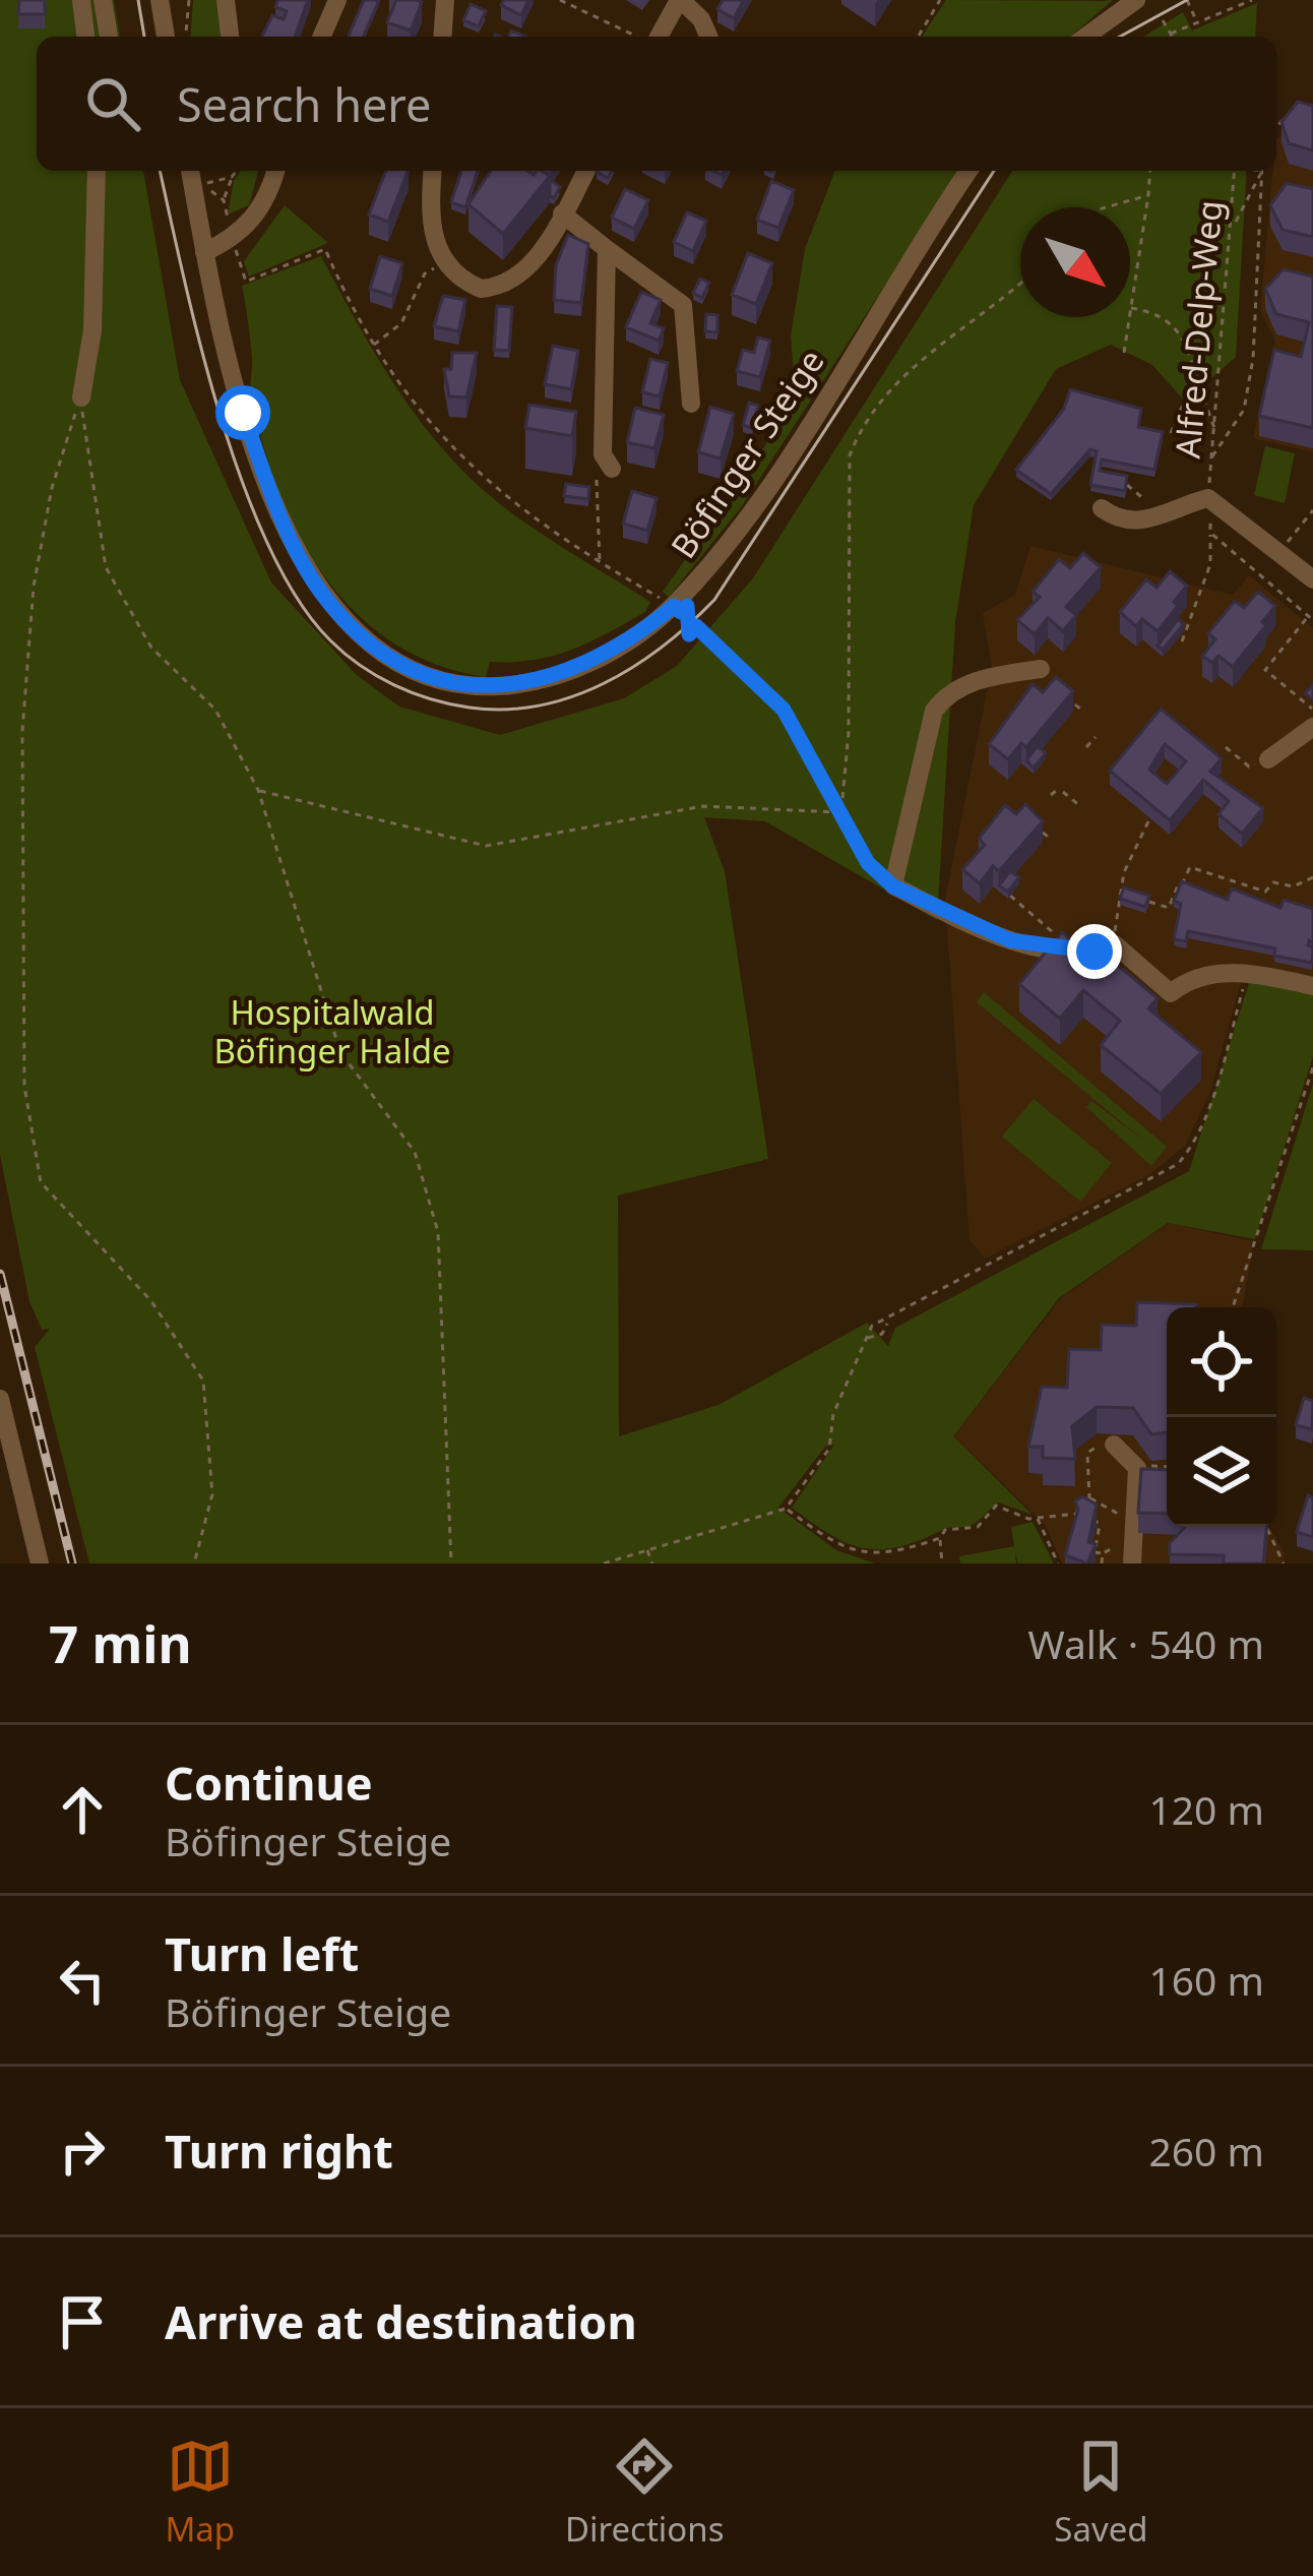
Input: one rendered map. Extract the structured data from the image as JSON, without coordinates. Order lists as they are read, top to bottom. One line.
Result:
{"streets":{"street":["Böfinger Steige"],"path":["Alfred-Delp-Weg"]},"parks":["Hospitalwald Böfinger Halde"],"north":"bottom right","page":{"search":"Search here","heading":["7 min","Walk · 540 m"],"list":[["Continue","Böfinger Steige","120 m"],["Turn left","Böfinger Steige","160 m"],["Turn right","260 m"],"Arrive at destination"],"nav":["Map","Directions","Saved"]}}
